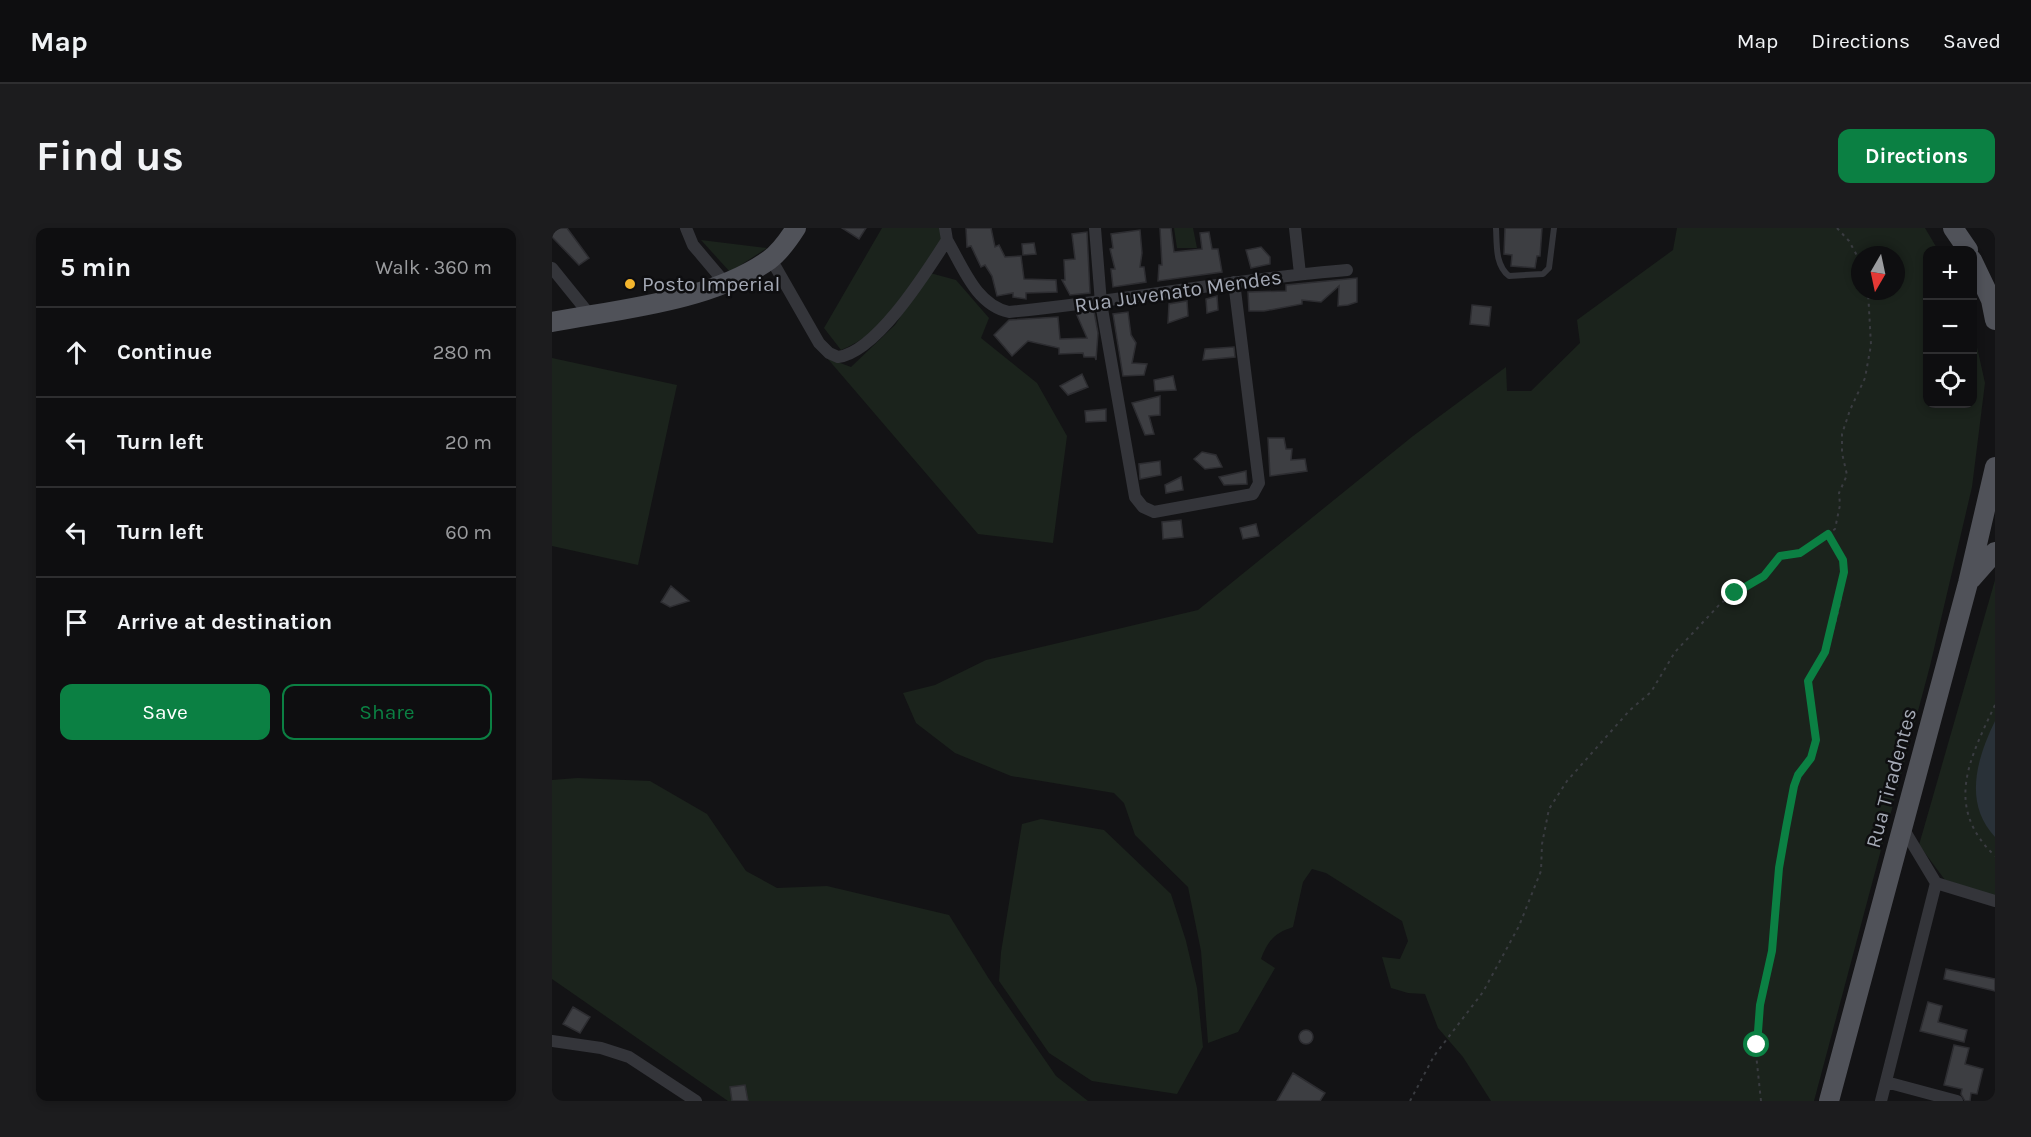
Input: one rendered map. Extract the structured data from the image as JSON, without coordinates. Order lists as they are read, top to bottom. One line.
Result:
{"streets":{"main road":["Rua Tiradentes"],"street":["Rua Juvenato Mendes"]},"places":["Posto Imperial"],"north":"bottom","page":{"header":"Map","nav":["Map","Directions","Saved"],"buttons":["Directions",["Save","Share"]],"title":"Find us","heading":["5 min","Walk · 360 m"],"map_buttons":["+","−"],"list":[["Continue","280 m"],["Turn left","20 m"],["Turn left","60 m"],"Arrive at destination"]}}
